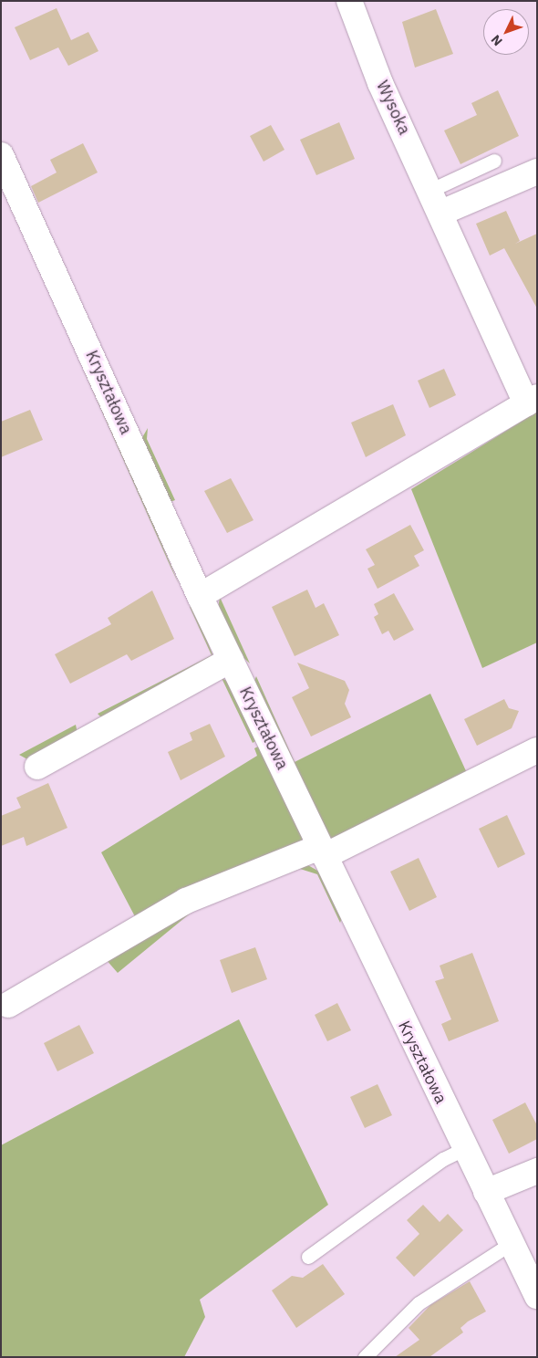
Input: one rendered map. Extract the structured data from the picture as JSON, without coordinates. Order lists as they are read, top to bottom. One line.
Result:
{"streets":{"street":["Wysoka","Kryształowa"]},"north":"bottom left"}
